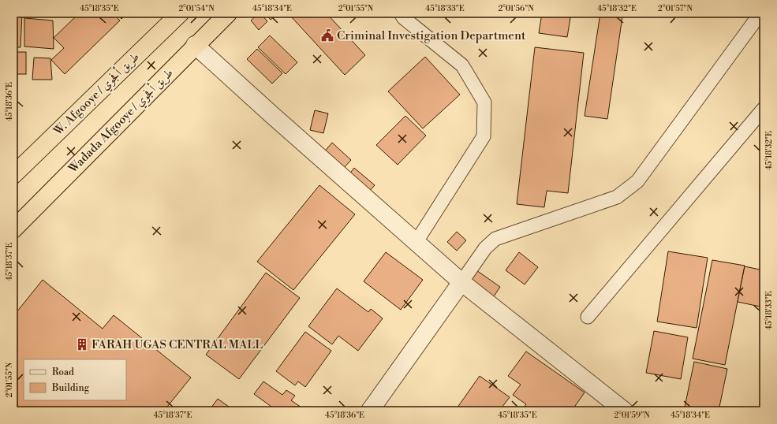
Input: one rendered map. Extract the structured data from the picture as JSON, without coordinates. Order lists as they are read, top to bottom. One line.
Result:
{"streets":{"highway":["W. Afgooye / طريق أفجوي","Wadada Afgooye / طريق أفجوي"]},"places":{"public building":["Criminal Investigation Department"],"building":["FARAH UGAS CENTRAL MALL"]},"legend":["Road","Building"],"coordinates":["45°18'35\"E","2°01'54\"N","45°18'34\"E","2°01'55\"N","45°18'33\"E","2°01'56\"N","45°18'32\"E","2°01'57\"N","45°18'36\"E","45°18'37\"E","2°01'59\"N"]}
